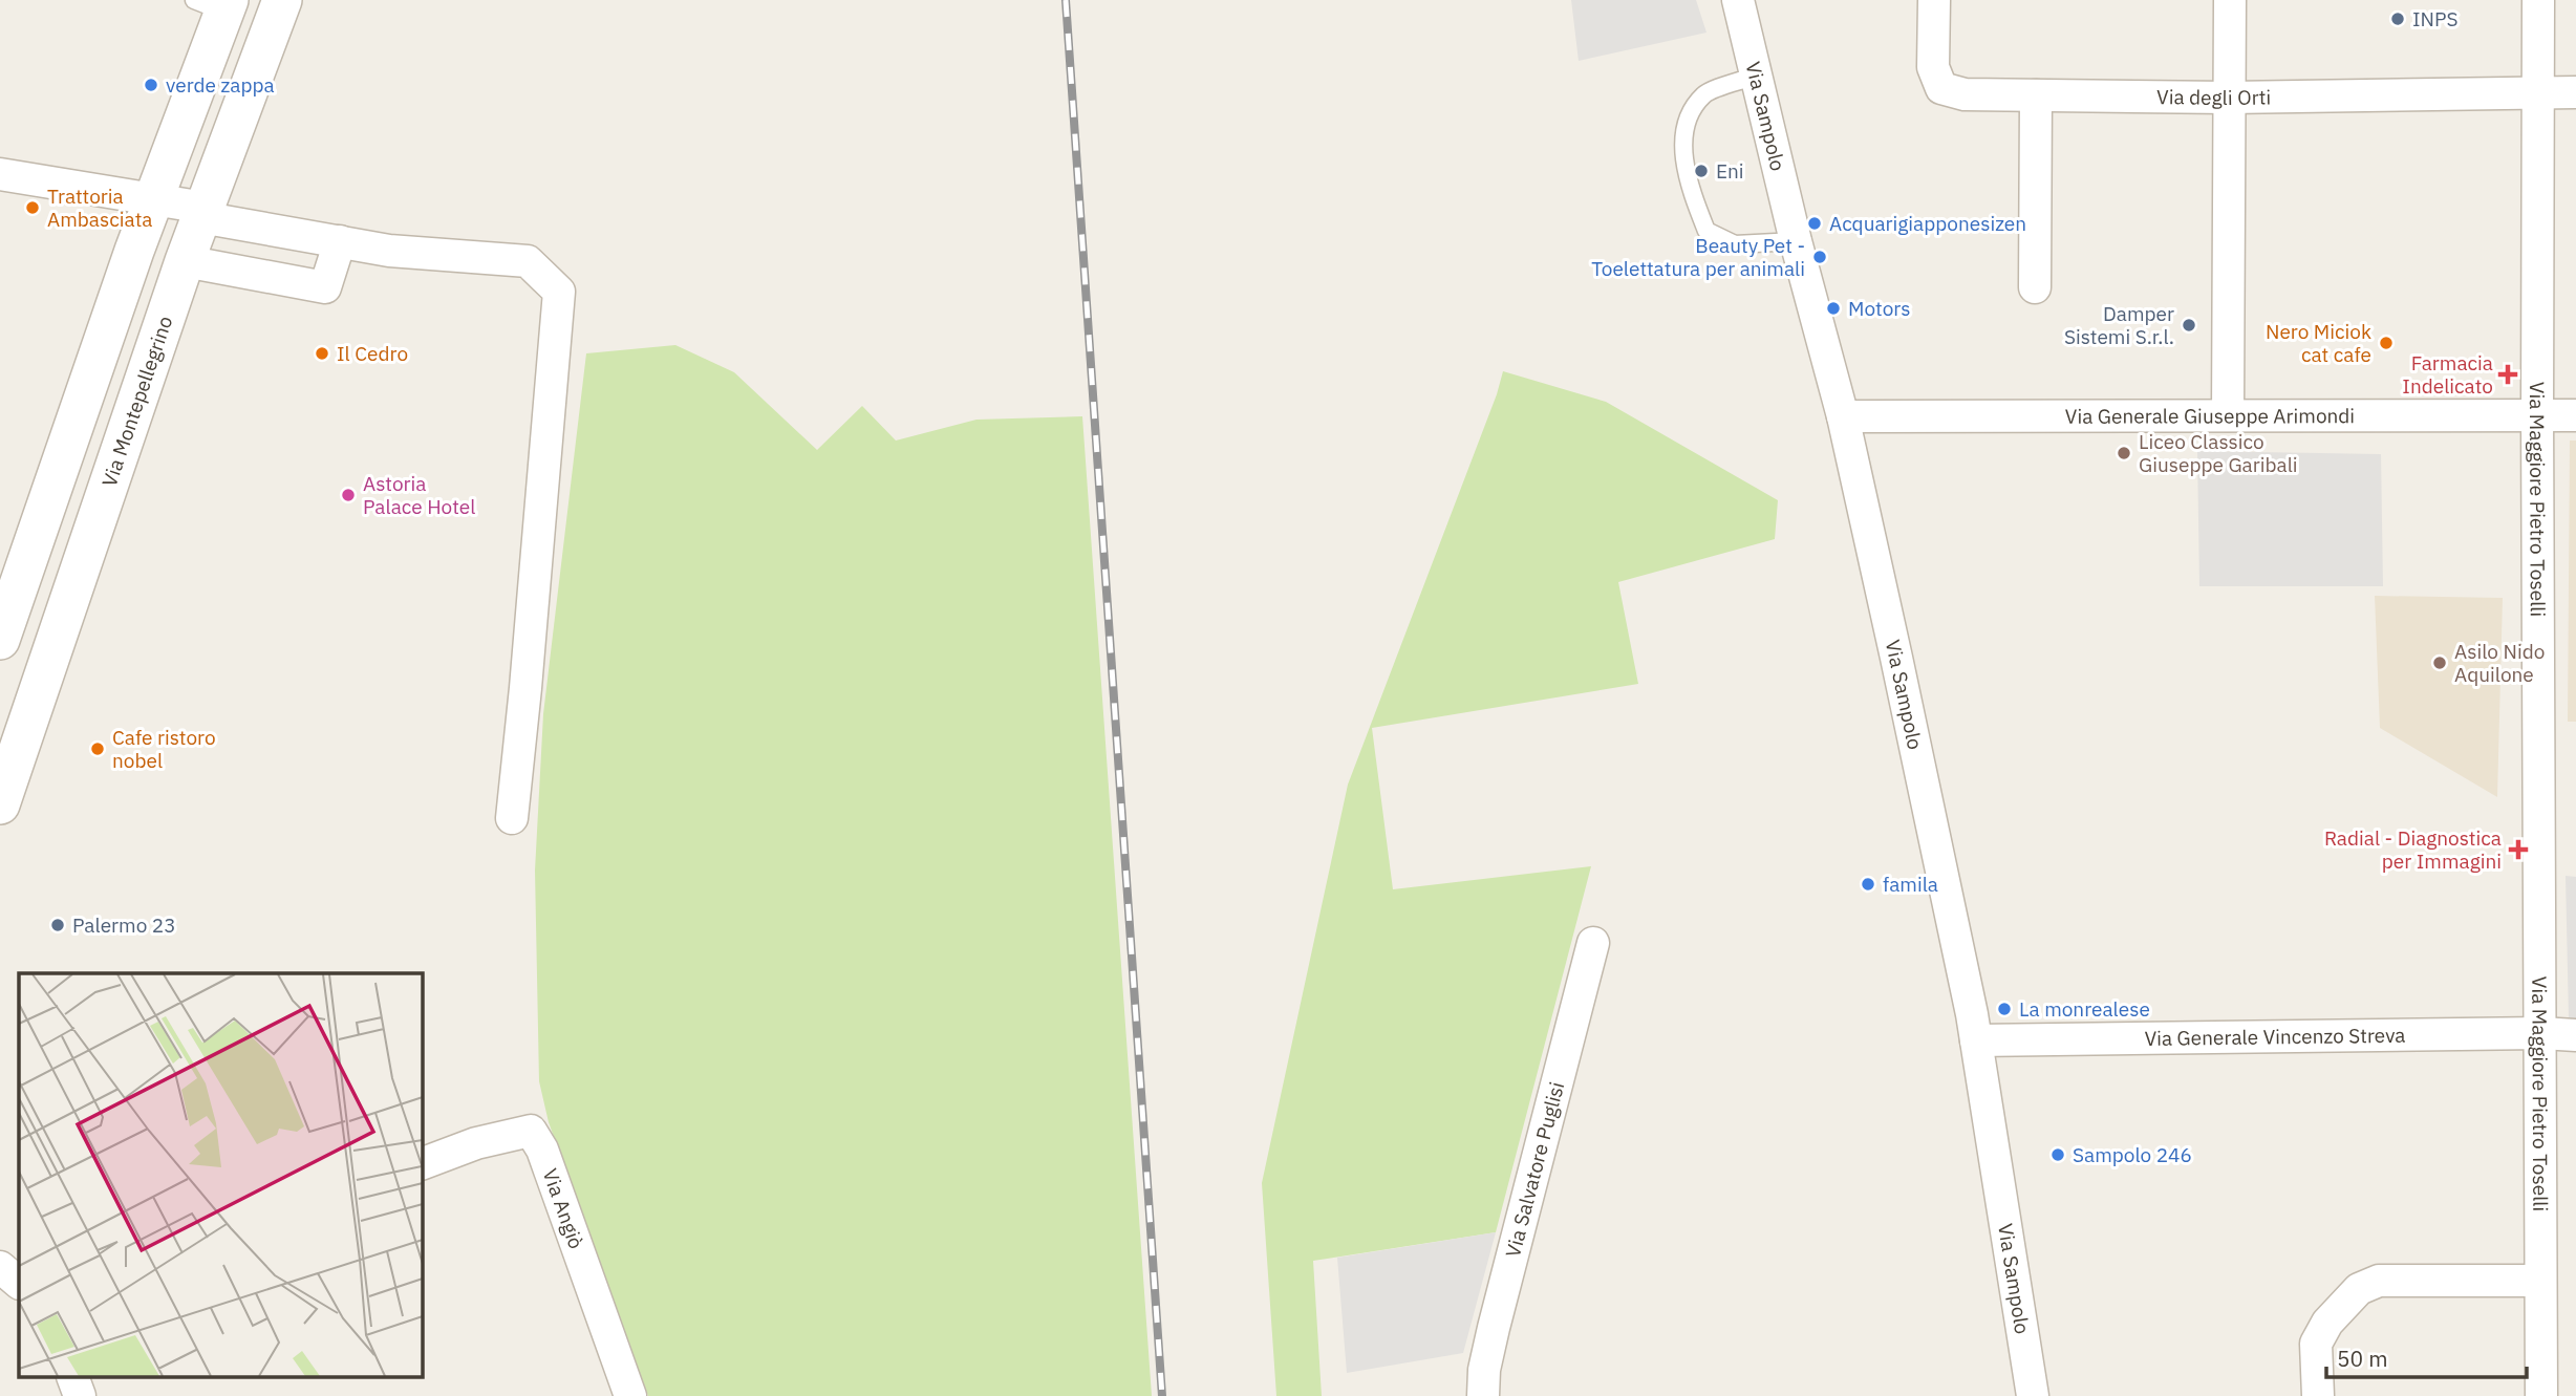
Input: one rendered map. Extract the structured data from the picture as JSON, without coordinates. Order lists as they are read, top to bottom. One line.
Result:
{"streets":{"street":["Via degli Orti","Via Sampolo","Via Montepellegrino","Via Generale Giuseppe Arimondi","Via Maggiore Pietro Toselli","Via Generale Vincenzo Streva","Via Salvatore Puglisi","Via Angiò"]},"crossings":[["Via degli Orti","Via Maggiore Pietro Toselli"],["Via Sampolo","Via Generale Giuseppe Arimondi"],["Via Sampolo","Via Generale Vincenzo Streva"],["Via Generale Giuseppe Arimondi","Via Maggiore Pietro Toselli"],["Via Maggiore Pietro Toselli","Via Generale Vincenzo Streva"]],"places":{"other":["INPS","verde zappa","Eni","Trattoria Ambasciata","Acquarigiapponesizen","Beauty Pet - Toelettatura per animali","Motors","Damper Sistemi S.r.l.","Nero Miciok cat cafe","Il Cedro","Liceo Classico Giuseppe Garibali","Astoria Palace Hotel","Asilo Nido Aquilone","Cafe ristoro nobel","famila","Palermo 23","La monrealese","Sampolo 246"],"health":["Farmacia Indelicato","Radial - Diagnostica per Immagini"]},"scale_bar":"50 m"}
